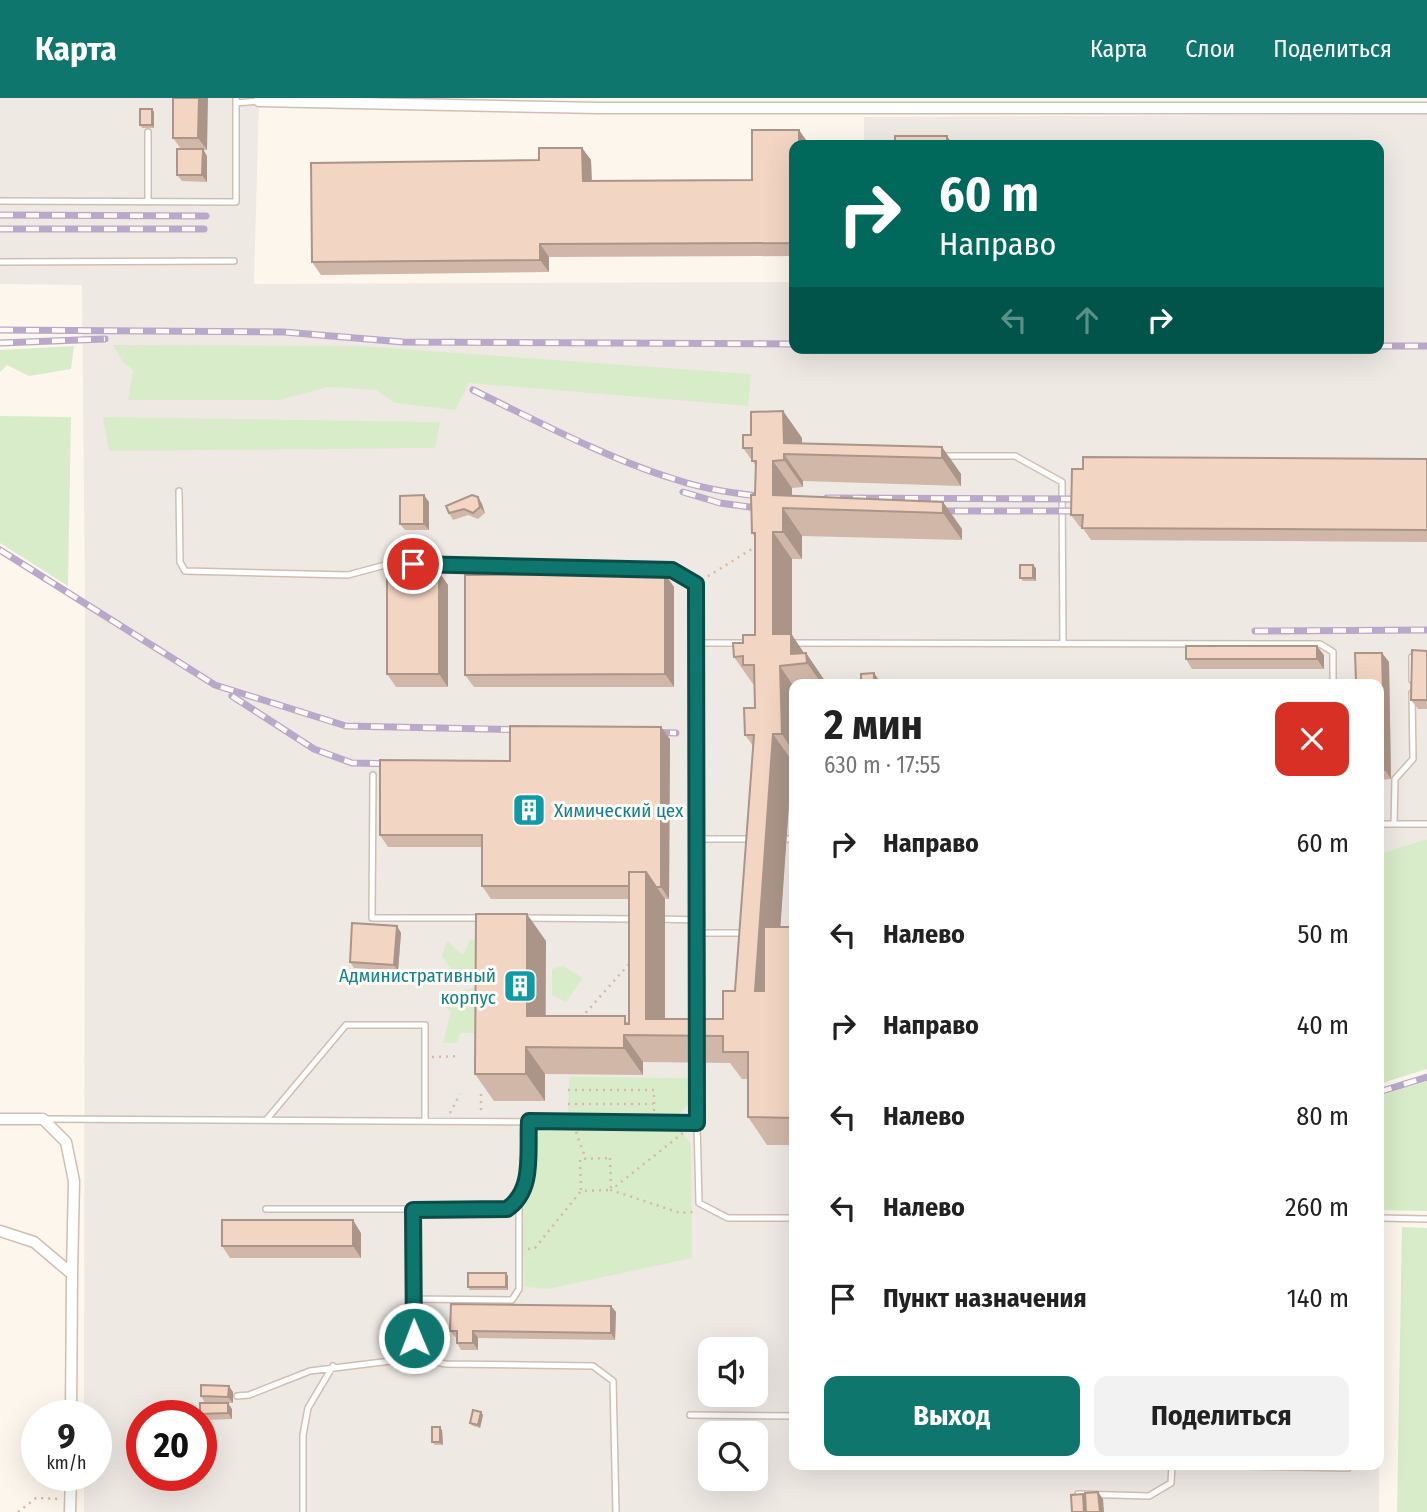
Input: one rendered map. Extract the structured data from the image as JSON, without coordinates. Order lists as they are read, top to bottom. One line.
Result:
{"places":{"building":["Химический цех","Административный корпус"]},"page":{"header":"Карта","nav":["Карта","Слои","Поделиться"],"turn":["60 m","Направо"],"heading":["2 мин","630 m · 17:55"],"list":[{"name":"Направо","value":"60 m"},{"name":"Налево","value":"50 m"},{"name":"Направо","value":"40 m"},{"name":"Налево","value":"80 m"},{"name":"Налево","value":"260 m"},{"name":"Пункт назначения","value":"140 m"}],"buttons":["Выход","Поделиться"],"speed":"9 km/h","limit":"20"}}
